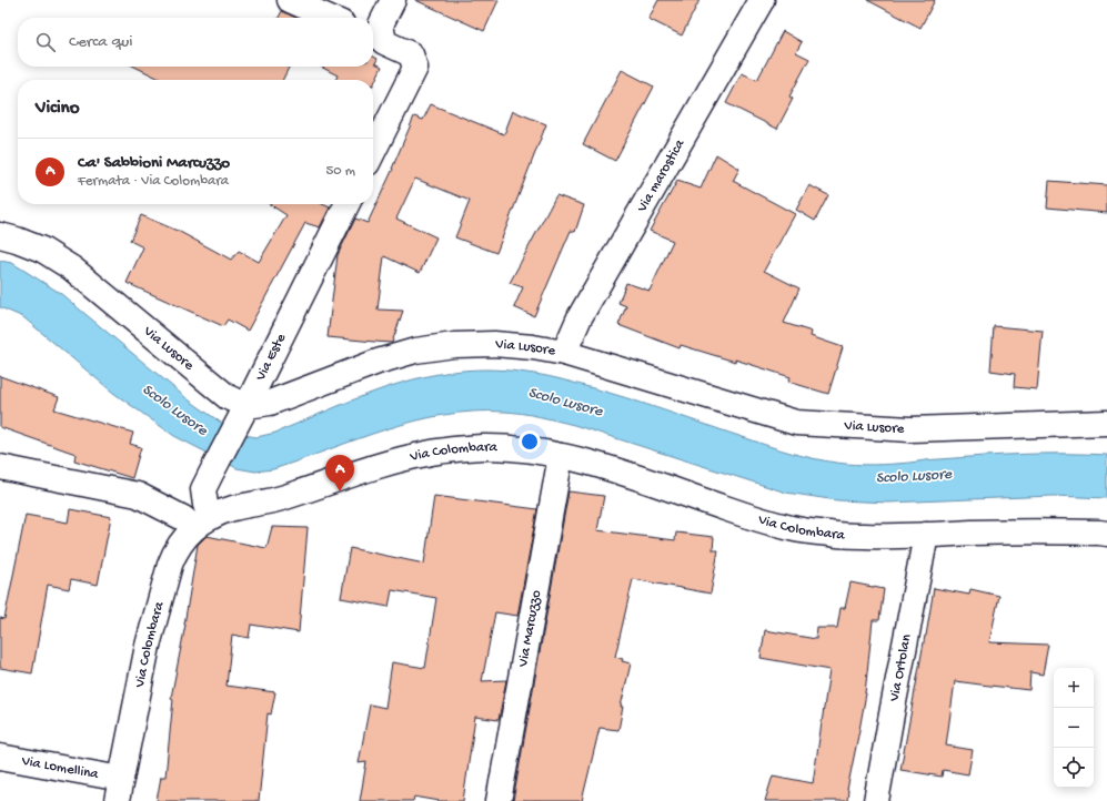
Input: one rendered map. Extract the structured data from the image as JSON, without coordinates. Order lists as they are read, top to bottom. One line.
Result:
{"streets":{"street":["Via marostica","Via Lusore","Via Este","Via Colombara","Via Marcuzzo","Via Ortolan","Via Lomellina"]},"crossings":[["Via marostica","Via Lusore"],["Via Lusore","Via Este"],["Via Este","Via Colombara"],["Via Colombara","Via Marcuzzo"],["Via Colombara","Via Ortolan"],["Via Colombara","Via Lomellina"]],"water":["Scolo Lusore"],"page":{"search":"Cerca qui","heading":"Vicino","list":[{"mark":"A","name":"Ca' Sabbioni Marcuzzo","note":"Fermata · Via Colombara","value":"50 m"}],"pins":"A","map_buttons":["+","−"]}}
